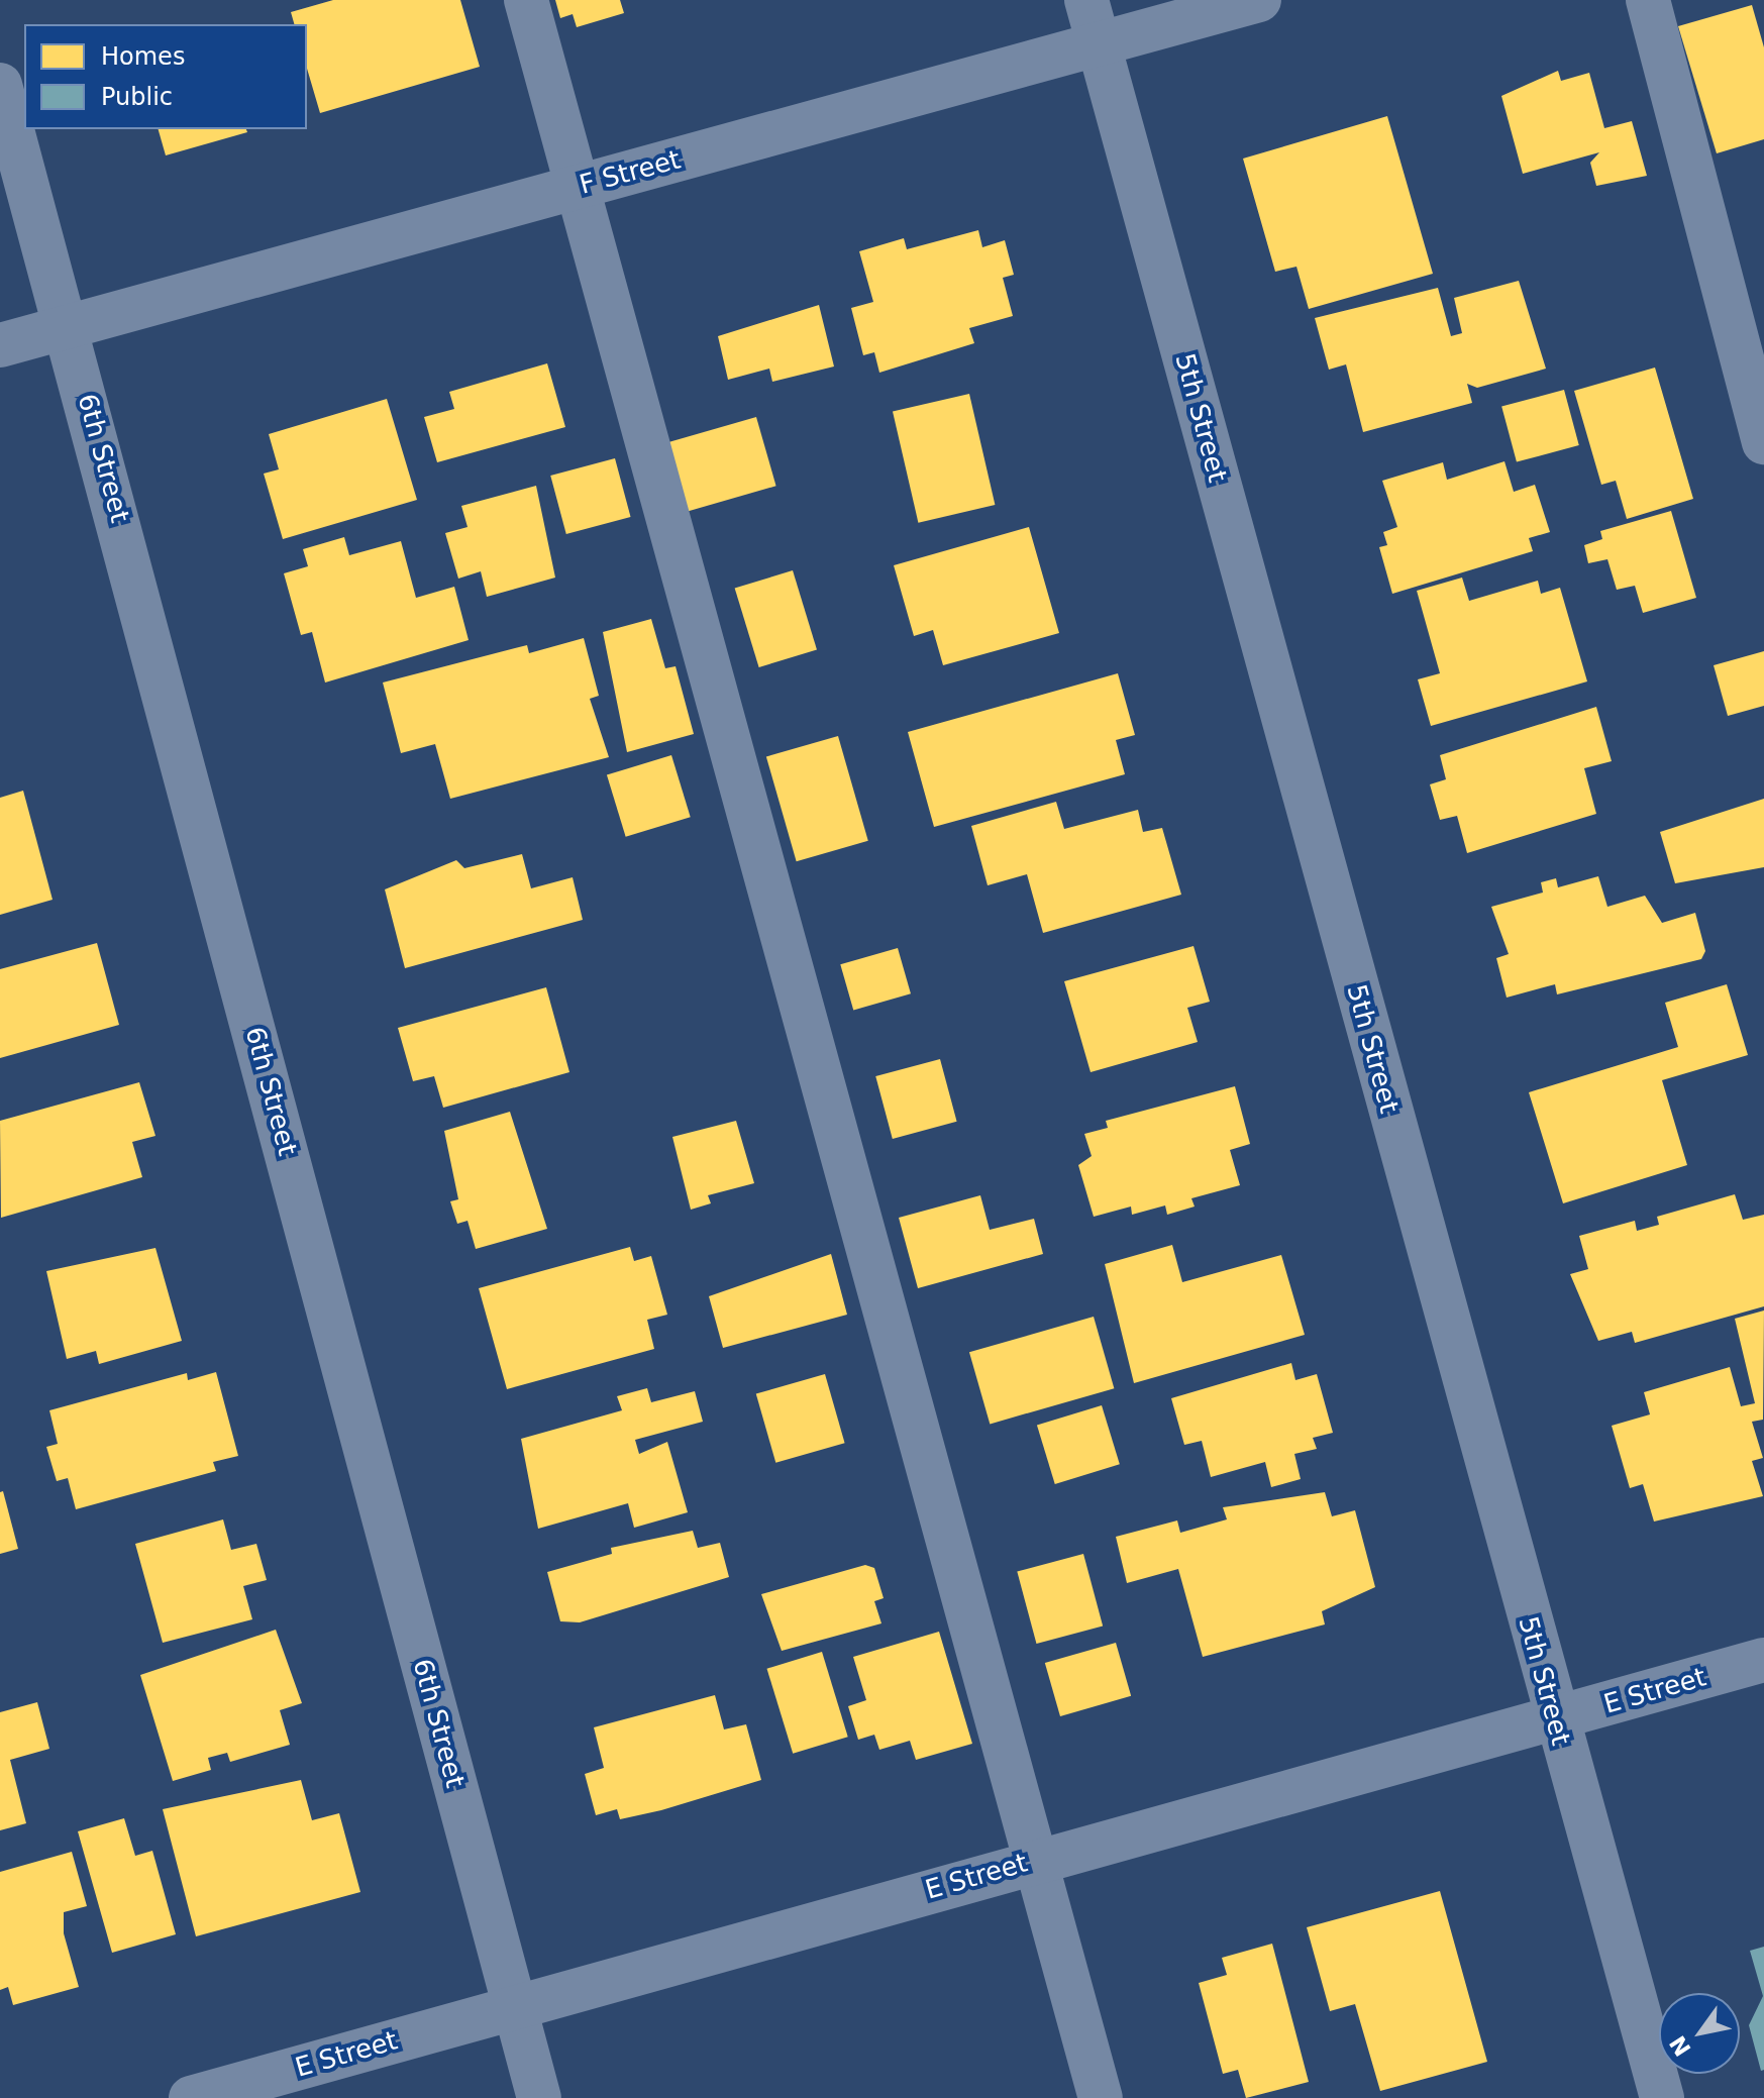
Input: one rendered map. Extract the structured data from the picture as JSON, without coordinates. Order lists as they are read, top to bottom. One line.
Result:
{"streets":{"street":["F Street","5th Street","6th Street","E Street"]},"crossings":[["F Street","5th Street"],["F Street","6th Street"],["5th Street","E Street"],["6th Street","E Street"]],"legend":["Homes","Public"],"north":"bottom left"}
